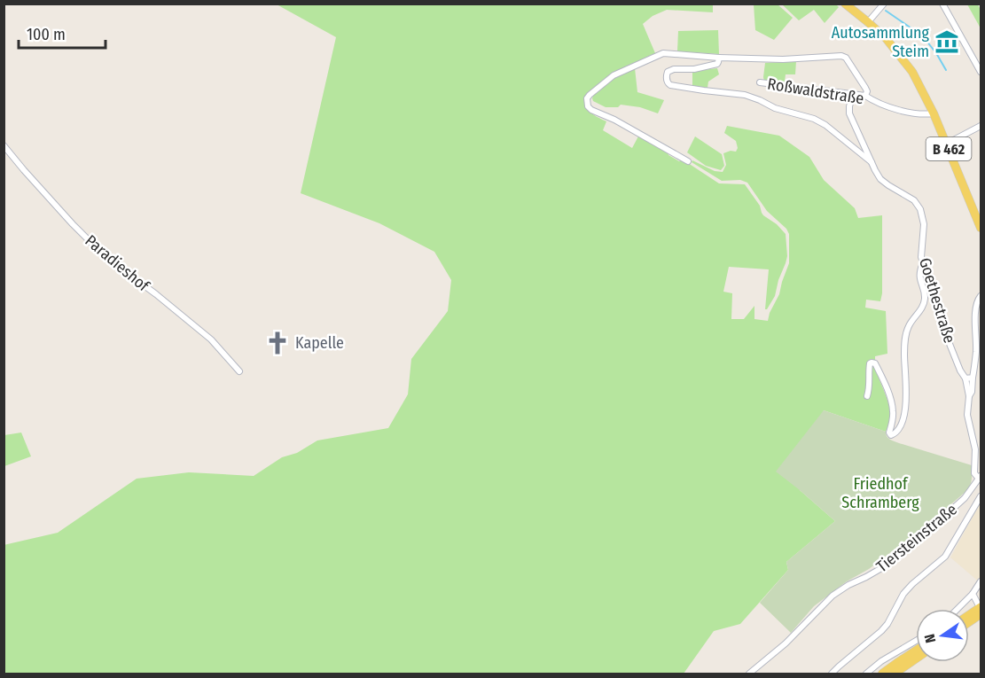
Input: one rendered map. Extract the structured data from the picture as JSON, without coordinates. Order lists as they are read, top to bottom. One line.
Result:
{"streets":{"main road":["B 462"],"street":["Roßwaldstraße","Paradieshof","Goethestraße","Tiersteinstraße"]},"crossings":[["Roßwaldstraße","B 462"],["Roßwaldstraße","Goethestraße"]],"parks":["Friedhof Schramberg"],"places":{"museum":["Autosammlung Steim"],"church":["Kapelle"]},"scale_bar":"100 m","north":"left"}
